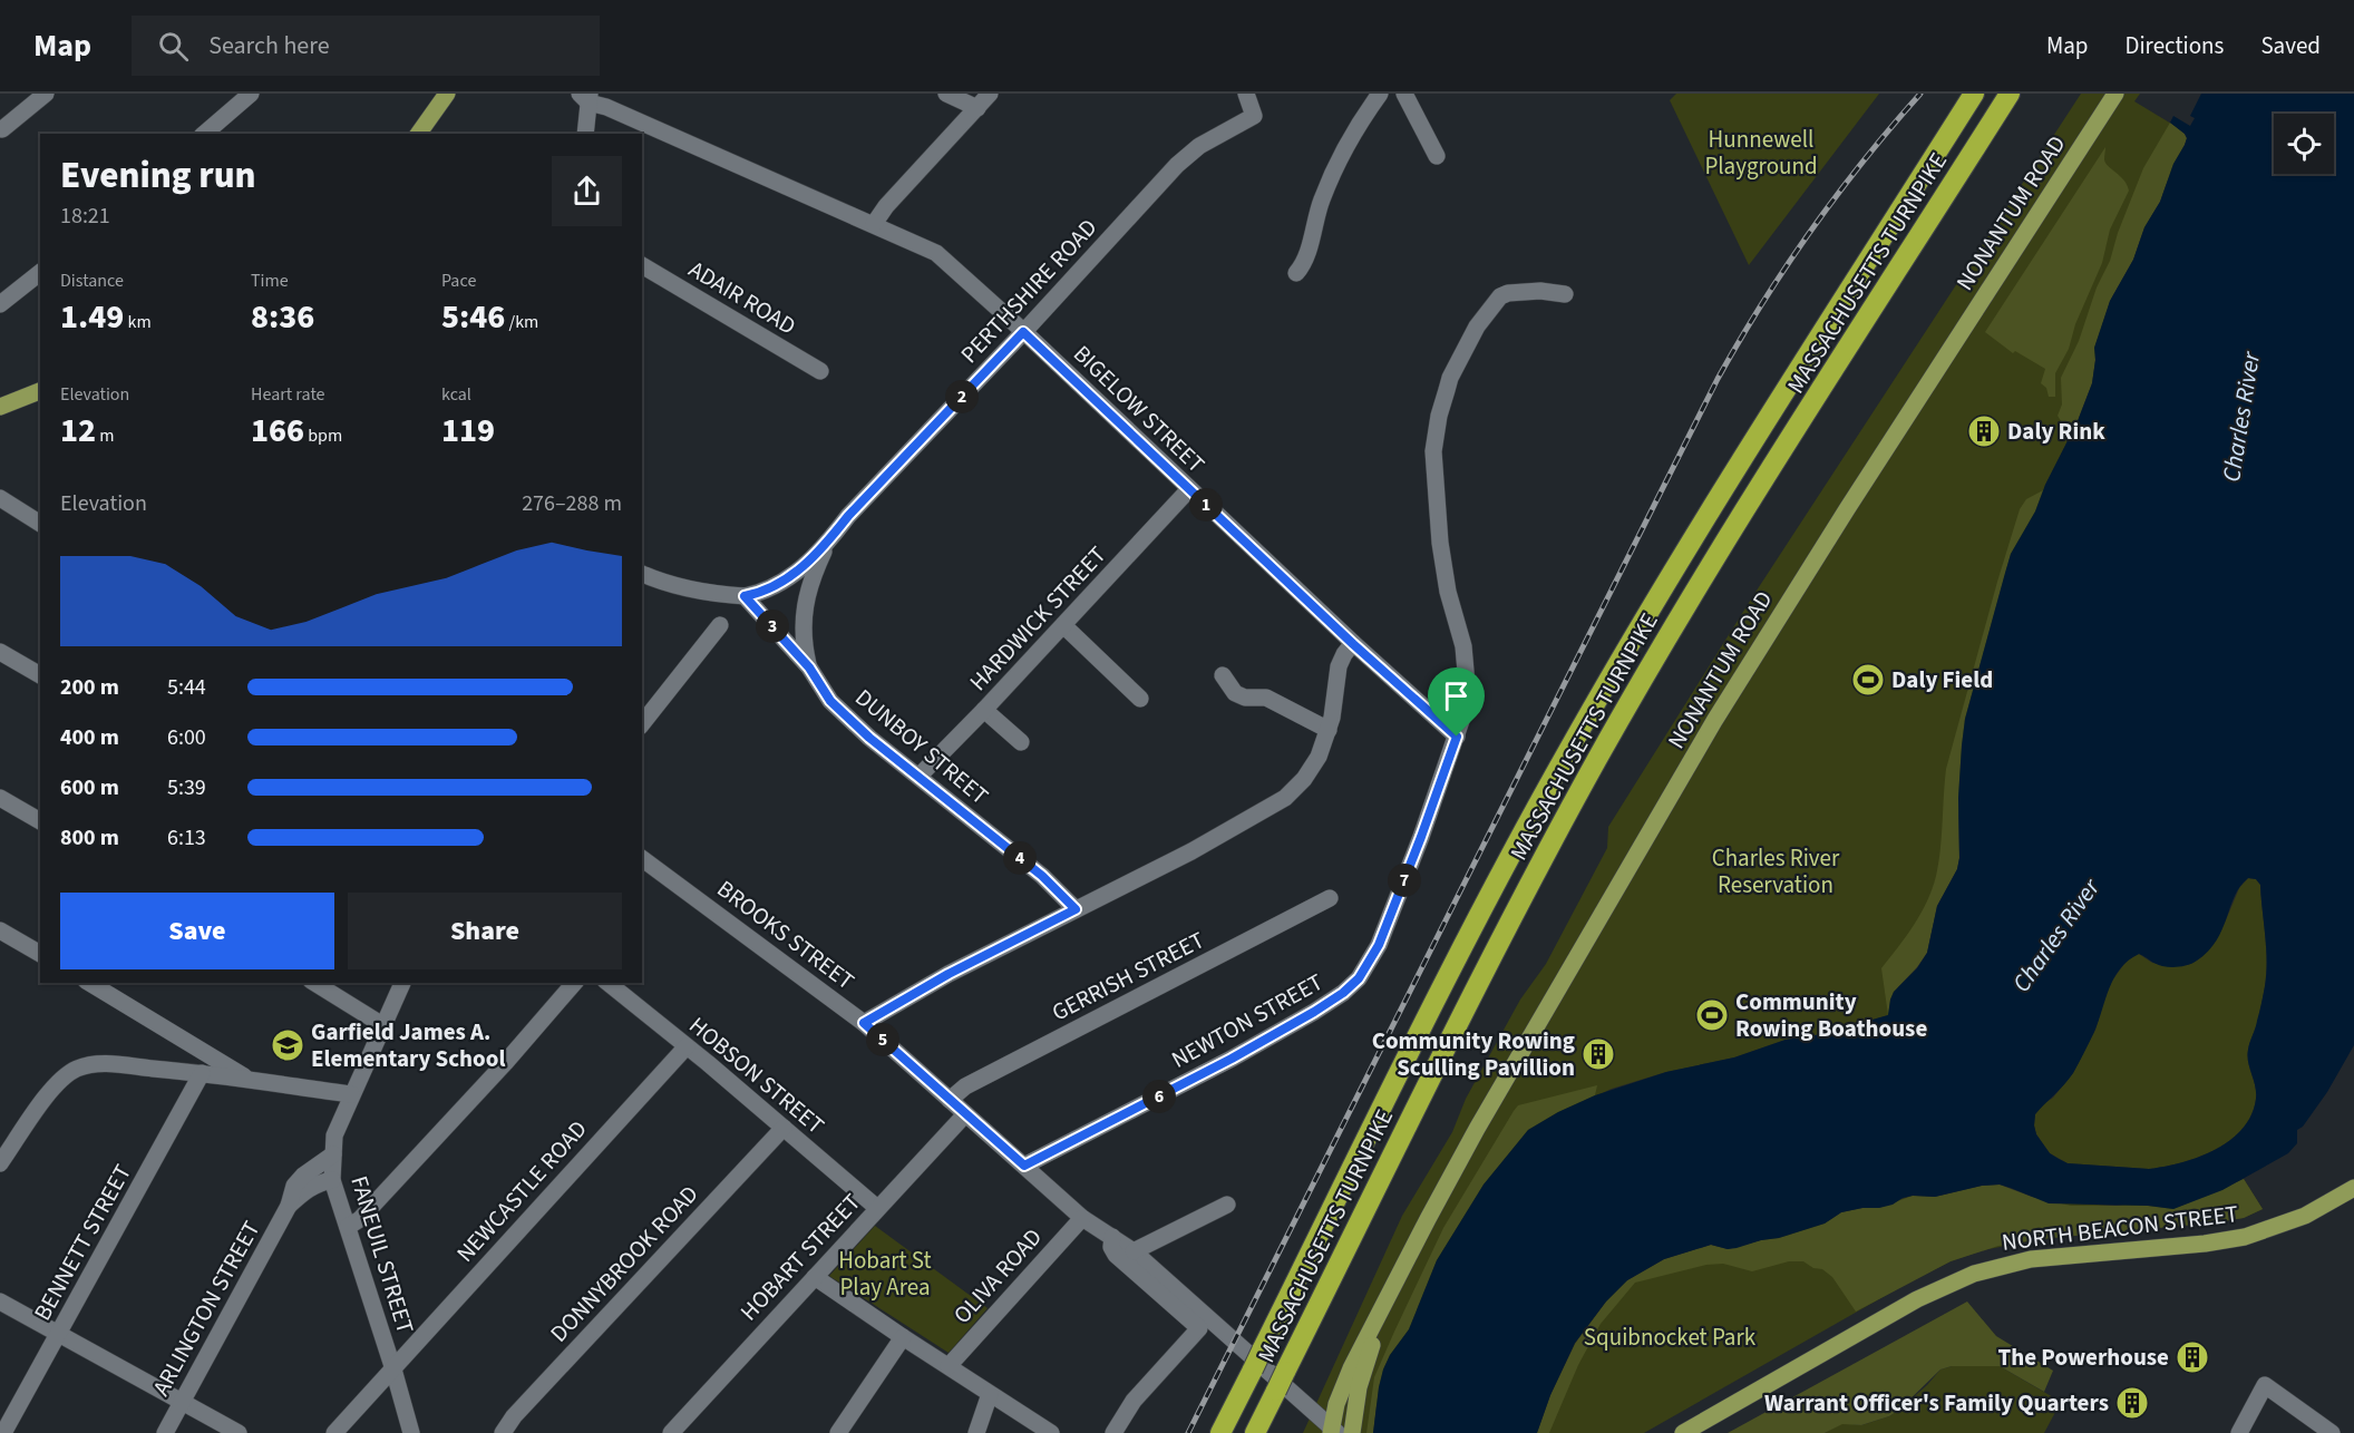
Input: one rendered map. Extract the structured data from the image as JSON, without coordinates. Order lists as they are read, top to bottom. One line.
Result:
{"streets":{"highway":["MASSACHUSETTS TURNPIKE"],"main road":["NONANTUM ROAD","NORTH BEACON STREET"],"street":["PERTHSHIRE ROAD","ADAIR ROAD","BIGELOW STREET","HARDWICK STREET","DUNBOY STREET","BROOKS STREET","GERRISH STREET","NEWTON STREET","HOBSON STREET","NEWCASTLE ROAD","BENNETT STREET","FANEUIL STREET","HOBART STREET","DONNYBROOK ROAD","OLIVA ROAD","ARLINGTON STREET"]},"crossings":[["NONANTUM ROAD","BROOKS STREET"],["PERTHSHIRE ROAD","BIGELOW STREET"],["PERTHSHIRE ROAD","DUNBOY STREET"],["BIGELOW STREET","HARDWICK STREET"],["BIGELOW STREET","NEWTON STREET"],["HARDWICK STREET","DUNBOY STREET"],["BROOKS STREET","GERRISH STREET"],["BROOKS STREET","NEWTON STREET"],["BROOKS STREET","HOBART STREET"],["BROOKS STREET","OLIVA ROAD"],["HOBSON STREET","NEWCASTLE ROAD"],["HOBSON STREET","HOBART STREET"],["HOBSON STREET","DONNYBROOK ROAD"],["NEWCASTLE ROAD","FANEUIL STREET"],["FANEUIL STREET","ARLINGTON STREET"]],"water":["Charles River"],"parks":["Hunnewell Playground","Charles River Reservation","Hobart St Play Area","Squibnocket Park"],"places":{"building":["Daly Rink","Community Rowing Sculling Pavillion","The Powerhouse","Warrant Officer's Family Quarters"],"sports":["Daly Field","Community Rowing Boathouse"],"school or university":["Garfield James A. Elementary School"]},"page":{"header":"Map","search":"Search here","nav":["Map","Directions","Saved"],"heading":["Evening run","18:21"],"stats":[["Distance","1.49 km"],["Time","8:36"],["Pace","5:46 /km"],["Elevation","12 m"],["Heart rate","166 bpm"],["kcal","119"]],"pins":["2","1","3","4","7","5","6"],"chart":["Elevation","276–288 m"],"list":[{"name":"200 m","note":"5:44"},{"name":"400 m","note":"6:00"},{"name":"600 m","note":"5:39"},{"name":"800 m","note":"6:13"}],"buttons":["Save","Share"]}}
